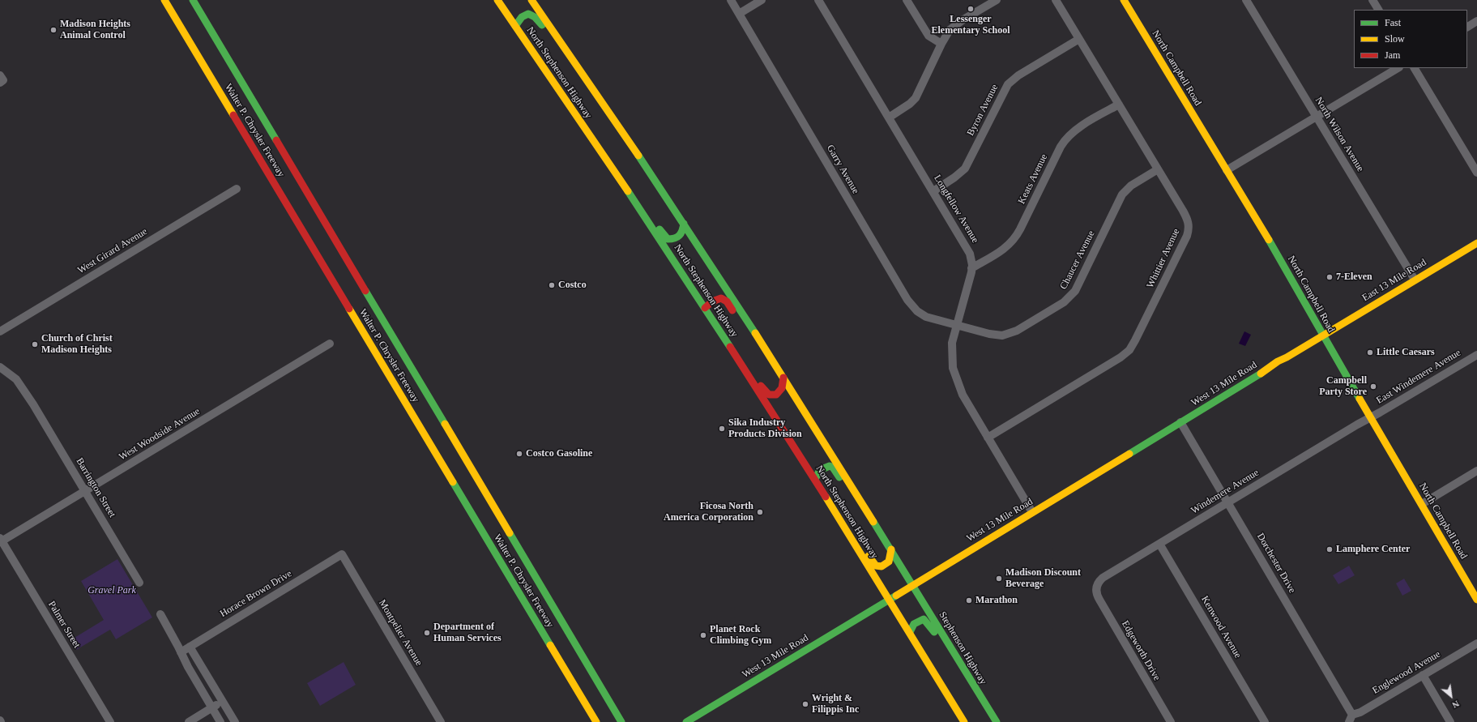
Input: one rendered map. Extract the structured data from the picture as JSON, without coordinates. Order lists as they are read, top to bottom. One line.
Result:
{"streets":{"main road":["North Campbell Road","North Stephenson Highway","Walter P. Chrysler Freeway","East 13 Mile Road","West 13 Mile Road","Stephenson Highway"],"street":["Byron Avenue","North Wilson Avenue","Garry Avenue","Keats Avenue","Longfellow Avenue","West Girard Avenue","Whittier Avenue","Chaucer Avenue","East Windemere Avenue","West Woodside Avenue","Barrington Street","Windemere Avenue","Dorchester Drive","Horace Brown Drive","Palmer Street","Kenwood Avenue","Montpelier Avenue","Edgeworth Drive","Englewood Avenue"]},"crossings":[["North Campbell Road","East 13 Mile Road"],["North Campbell Road","East Windemere Avenue"],["North Campbell Road","West 13 Mile Road"],["North Campbell Road","Windemere Avenue"],["North Stephenson Highway","West 13 Mile Road"],["North Stephenson Highway","Stephenson Highway"],["Byron Avenue","Longfellow Avenue"],["Byron Avenue","Whittier Avenue"],["North Wilson Avenue","East 13 Mile Road"],["Garry Avenue","Longfellow Avenue"],["Garry Avenue","Chaucer Avenue"],["Keats Avenue","Longfellow Avenue"],["Keats Avenue","Whittier Avenue"],["Longfellow Avenue","Whittier Avenue"],["Longfellow Avenue","Chaucer Avenue"],["Longfellow Avenue","West 13 Mile Road"],["Whittier Avenue","Chaucer Avenue"],["East 13 Mile Road","West 13 Mile Road"],["East Windemere Avenue","Windemere Avenue"],["West 13 Mile Road","Dorchester Drive"],["West 13 Mile Road","Stephenson Highway"],["West Woodside Avenue","Barrington Street"],["West Woodside Avenue","Palmer Street"],["Windemere Avenue","Dorchester Drive"],["Windemere Avenue","Kenwood Avenue"],["Windemere Avenue","Edgeworth Drive"],["Dorchester Drive","Englewood Avenue"],["Horace Brown Drive","Montpelier Avenue"]],"parks":["Gravel Park"],"places":["Lessenger Elementary School","Madison Heights Animal Control","7-Eleven","Costco","Church of Christ Madison Heights","Little Caesars","Campbell Party Store","Sika Industry Products Division","Costco Gasoline","Ficosa North America Corporation","Lamphere Center","Madison Discount Beverage","Marathon","Department of Human Services","Planet Rock Climbing Gym","Wright & Filippis Inc"],"legend":["Fast","Slow","Jam"],"north":"bottom right"}
